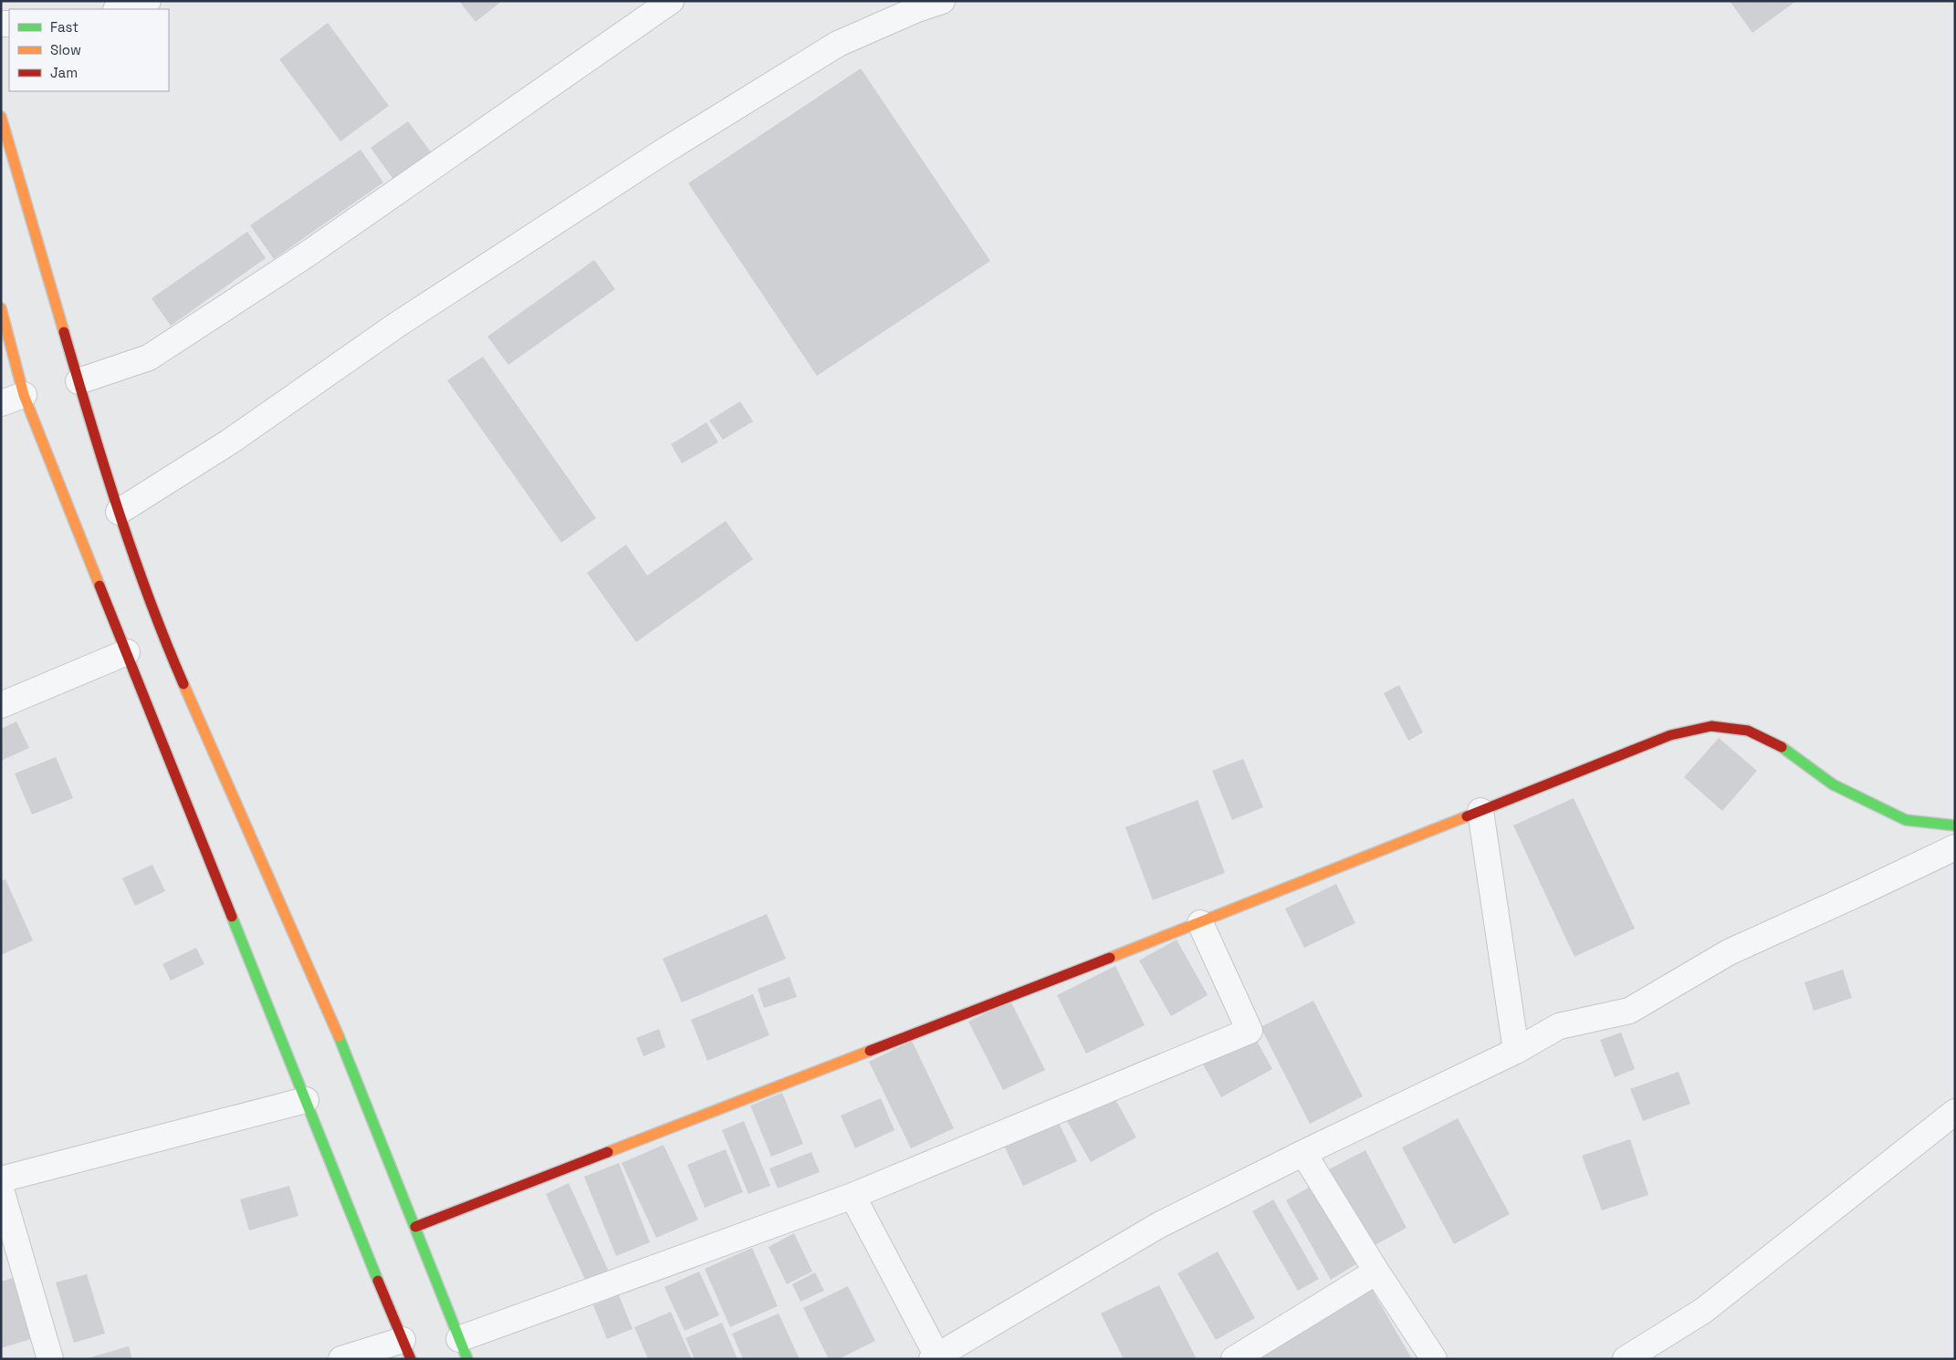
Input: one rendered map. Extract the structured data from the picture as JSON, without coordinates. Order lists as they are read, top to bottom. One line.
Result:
{"legend":["Fast","Slow","Jam"]}
